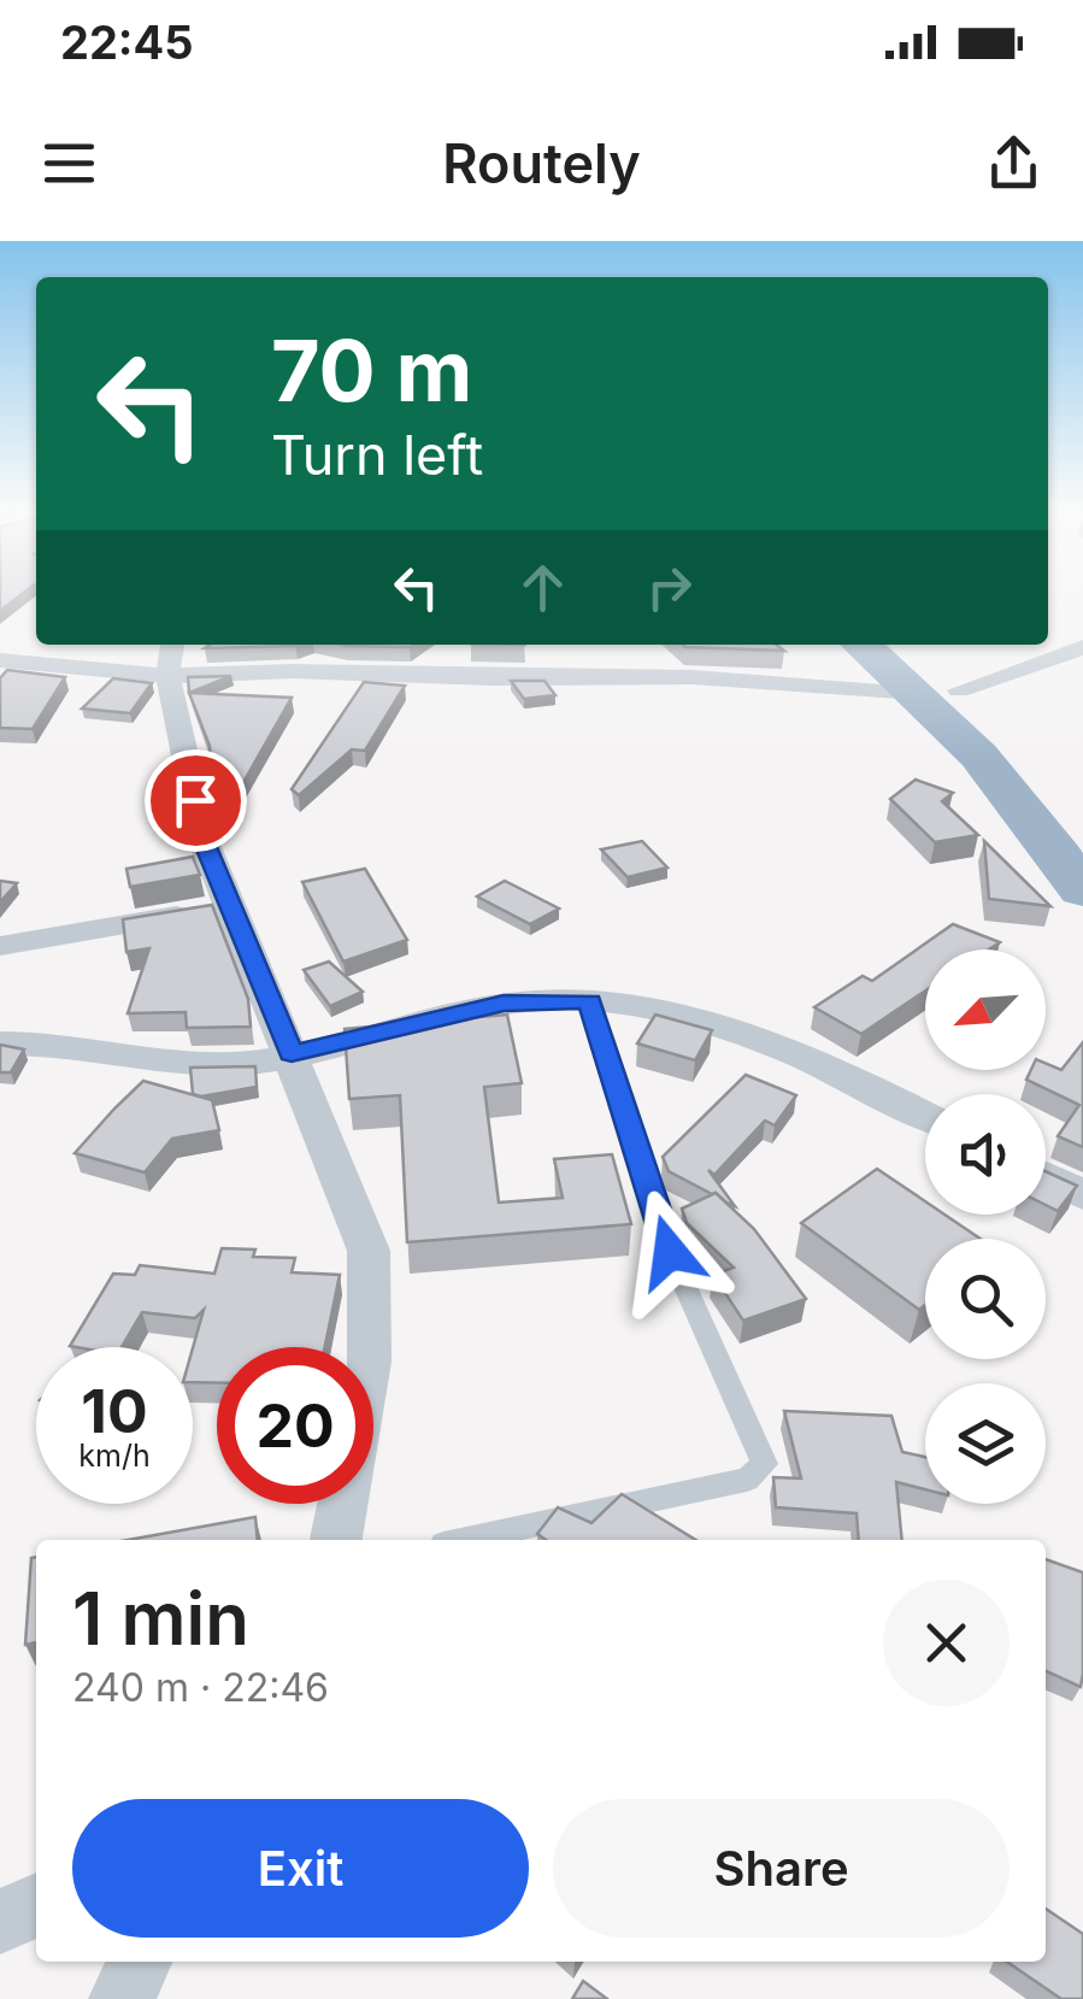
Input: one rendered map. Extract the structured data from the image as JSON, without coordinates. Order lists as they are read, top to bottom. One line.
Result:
{"north":"bottom left","page":{"status":"22:45","header":"Routely","turn":["70 m","Turn left"],"speed":"10 km/h","limit":"20","heading":["1 min","240 m · 22:46"],"buttons":["Exit","Share"]}}
